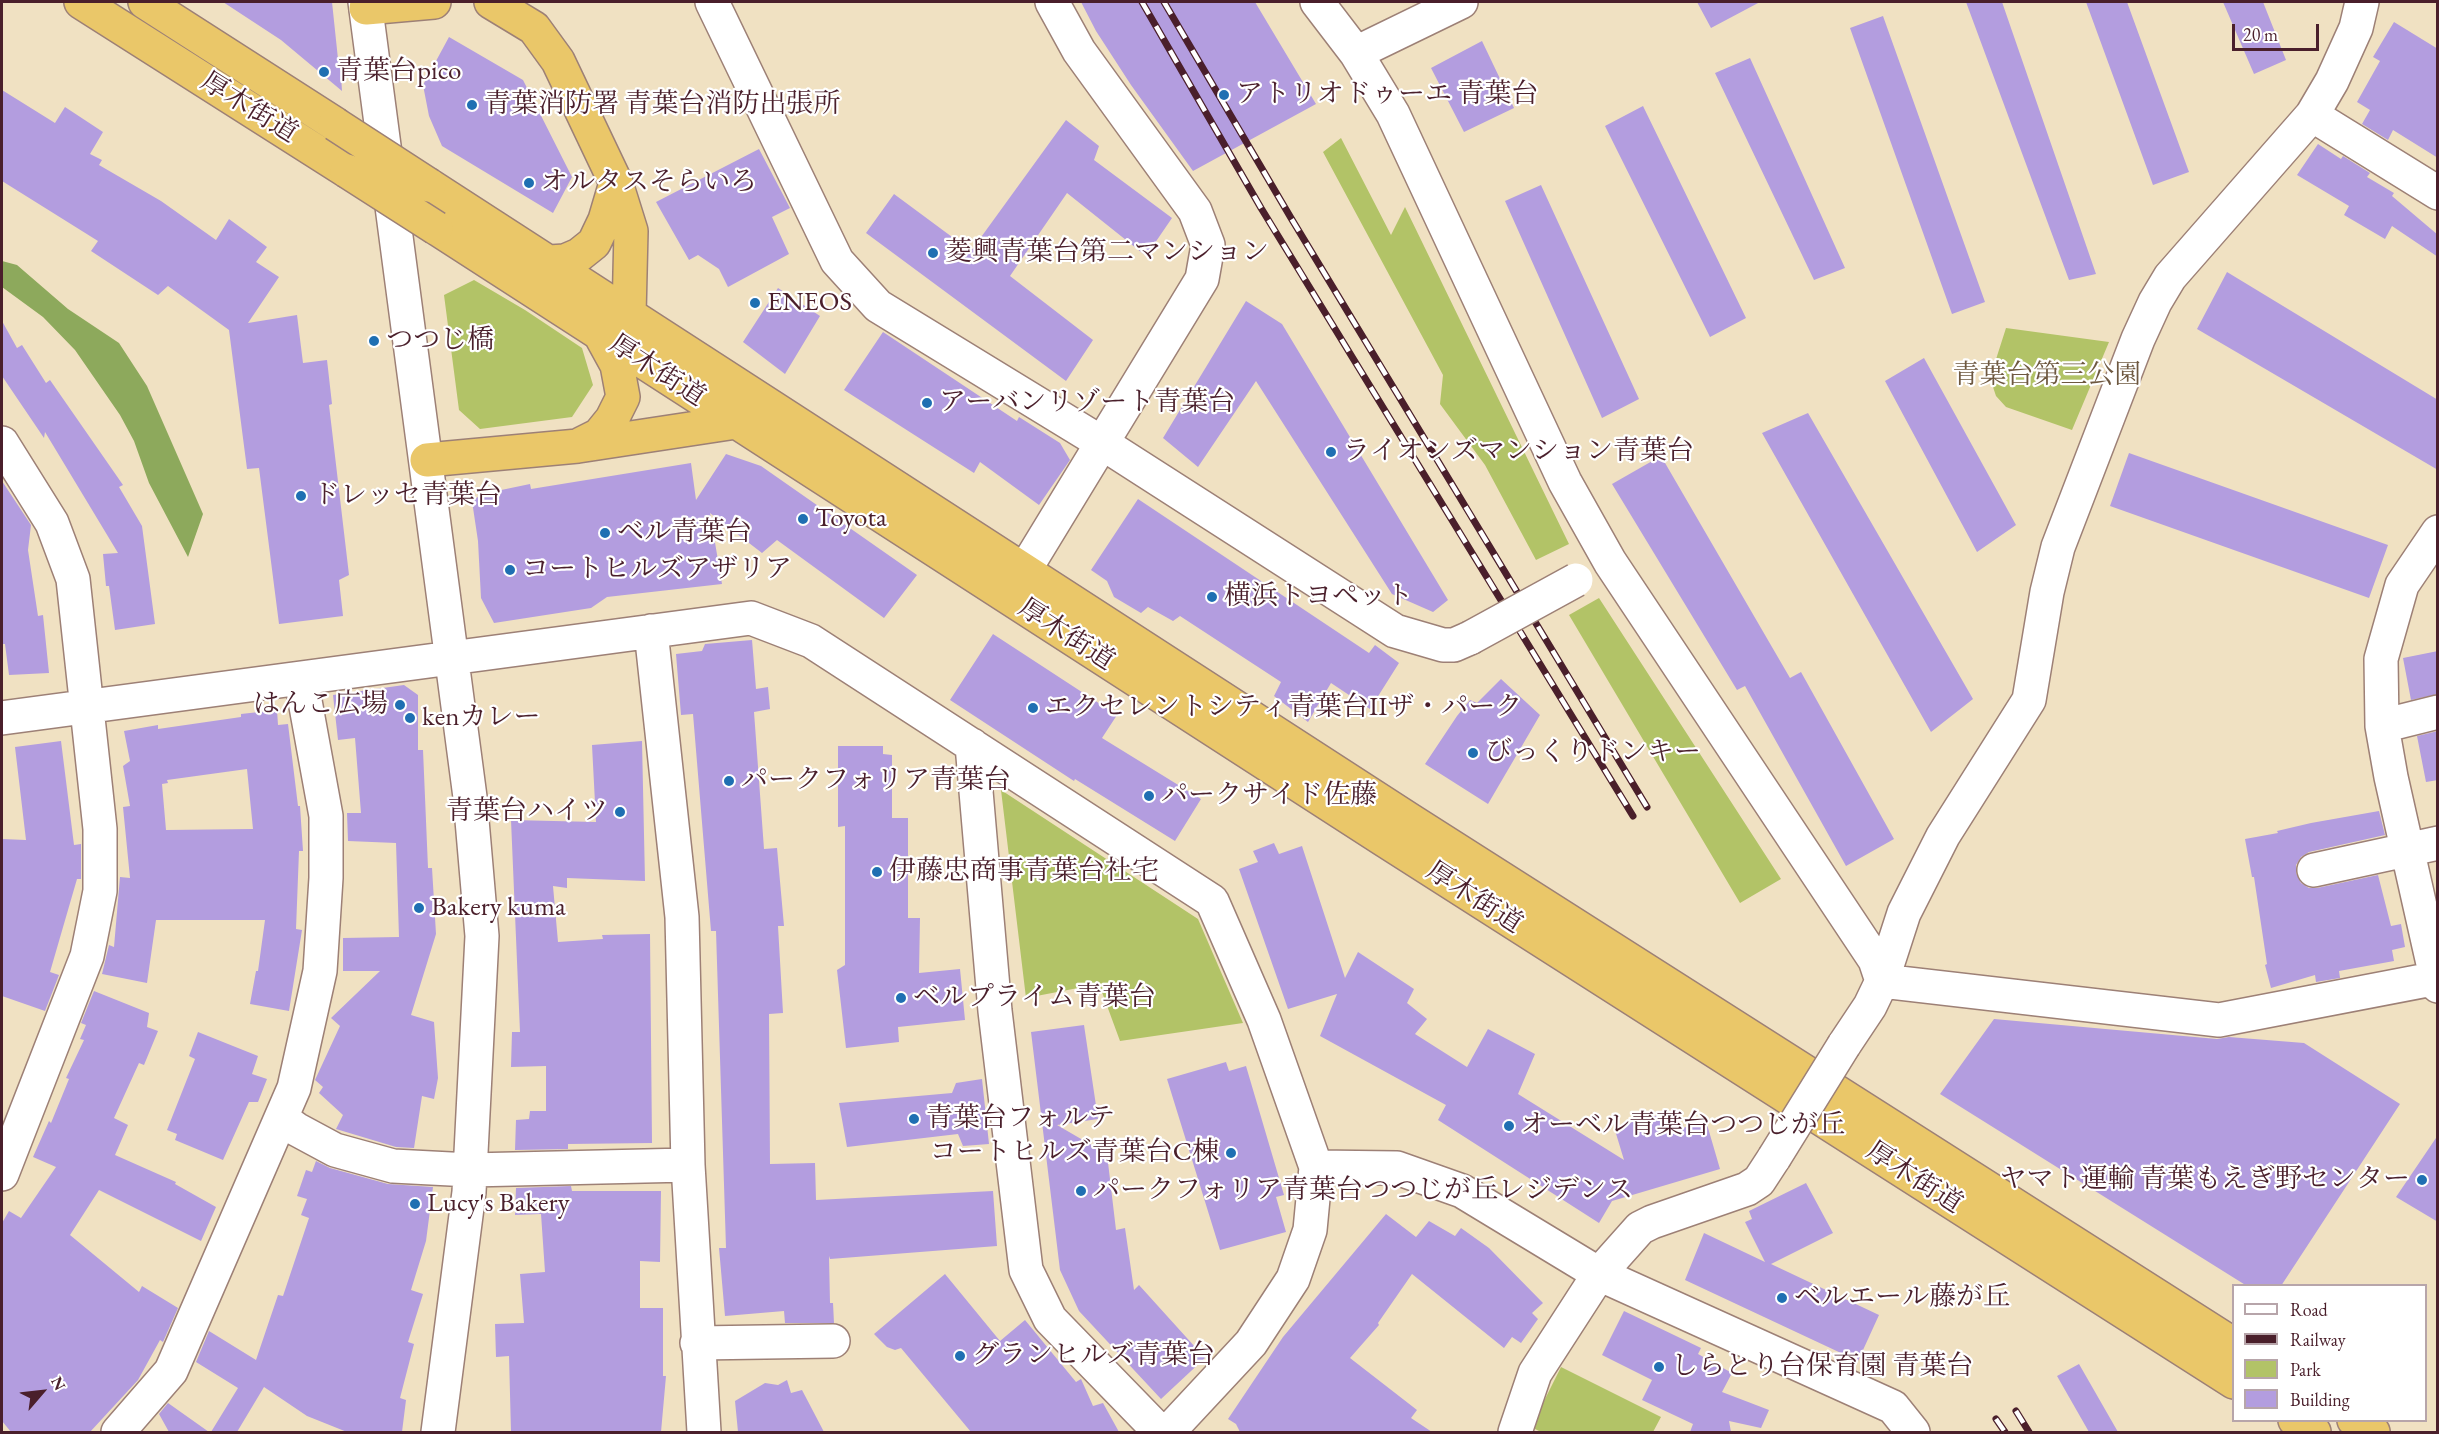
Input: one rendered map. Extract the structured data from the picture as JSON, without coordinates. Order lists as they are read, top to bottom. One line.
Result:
{"streets":{"highway":["厚木街道"]},"parks":["青葉台第三公園"],"places":["青葉台pico","アトリオドゥーエ 青葉台","青葉消防署 青葉台消防出張所","オルタスそらいろ","菱興青葉台第二マンション","ENEOS","つつじ橋","アーバンリゾート青葉台","ライオンズマンション青葉台","ドレッセ青葉台","Toyota","ベル青葉台","コートヒルズアザリア","横浜トヨペット","はんこ広場","エクセレントシティ青葉台IIザ・パーク","kenカレー","びっくりドンキー","パークフォリア青葉台","パークサイド佐藤","青葉台ハイツ","伊藤忠商事青葉台社宅","Bakery kuma","ベルプライム青葉台","青葉台フォルテ","オーベル青葉台つつじが丘","コートヒルズ青葉台C棟","ヤマト運輸 青葉もえぎ野センター","パークフォリア青葉台つつじが丘レジデンス","Lucy's Bakery","ベルエール藤が丘","グランヒルズ青葉台","しらとり台保育園 青葉台"],"legend":["Road","Railway","Park","Building"],"scale_bar":"20 m","north":"top right"}
